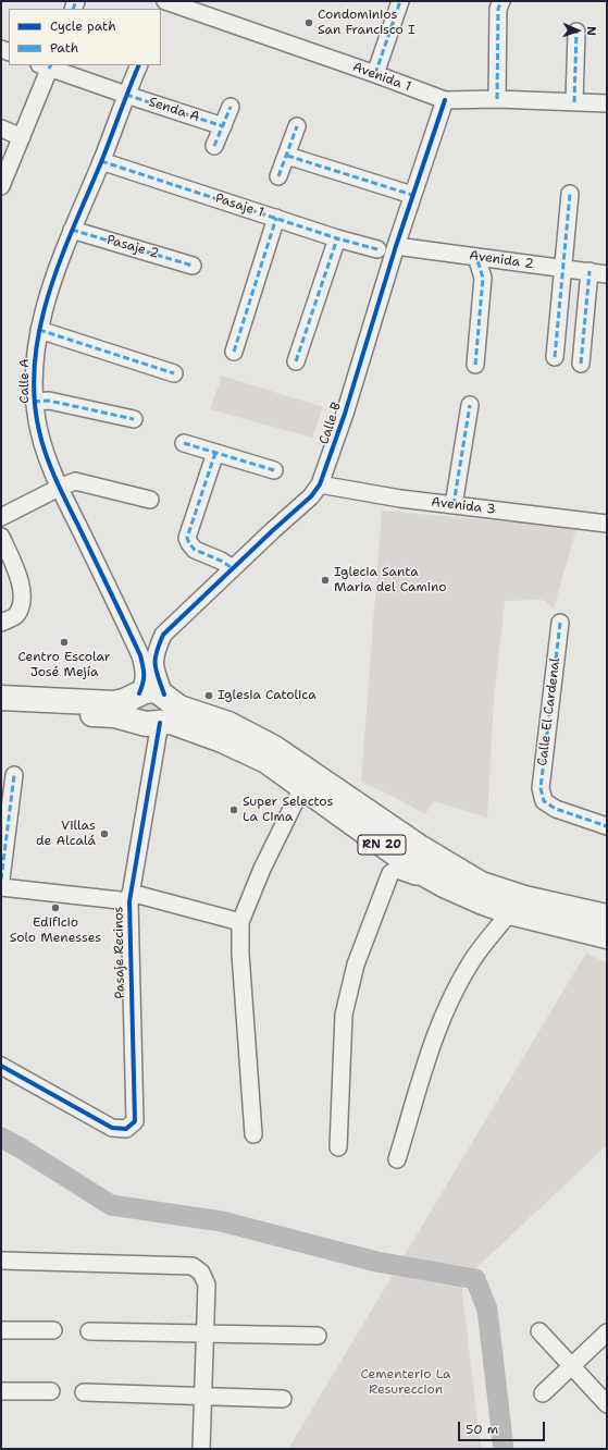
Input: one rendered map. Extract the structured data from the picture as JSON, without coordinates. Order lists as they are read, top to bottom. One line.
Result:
{"streets":{"highway":["RN 20"],"street":["Avenida 1","Senda A","Pasaje 1","Pasaje 2","Avenida 2","Calle A","Calle B","Avenida 3","Calle El Cardenal","Pasaje Recinos"]},"crossings":[["Avenida 1","Calle B"],["Senda A","Calle A"],["Pasaje 1","Calle A"],["Pasaje 2","Calle A"],["Avenida 2","Calle B"],["Calle A","Calle B"],["Calle A","RN 20"],["Calle A","Pasaje Recinos"],["Calle B","Avenida 3"],["Calle B","RN 20"],["Calle B","Pasaje Recinos"],["RN 20","Pasaje Recinos"]],"parks":["Cementerio La Resureccion"],"places":["Condominios San Francisco I","Iglecia Santa Maria del Camino","Centro Escolar José Mejía","Iglesia Catolica","Super Selectos La Cima","Villas de Alcalá","Edificio Solo Menesses"],"legend":["Cycle path","Path"],"scale_bar":"50 m","north":"right"}
